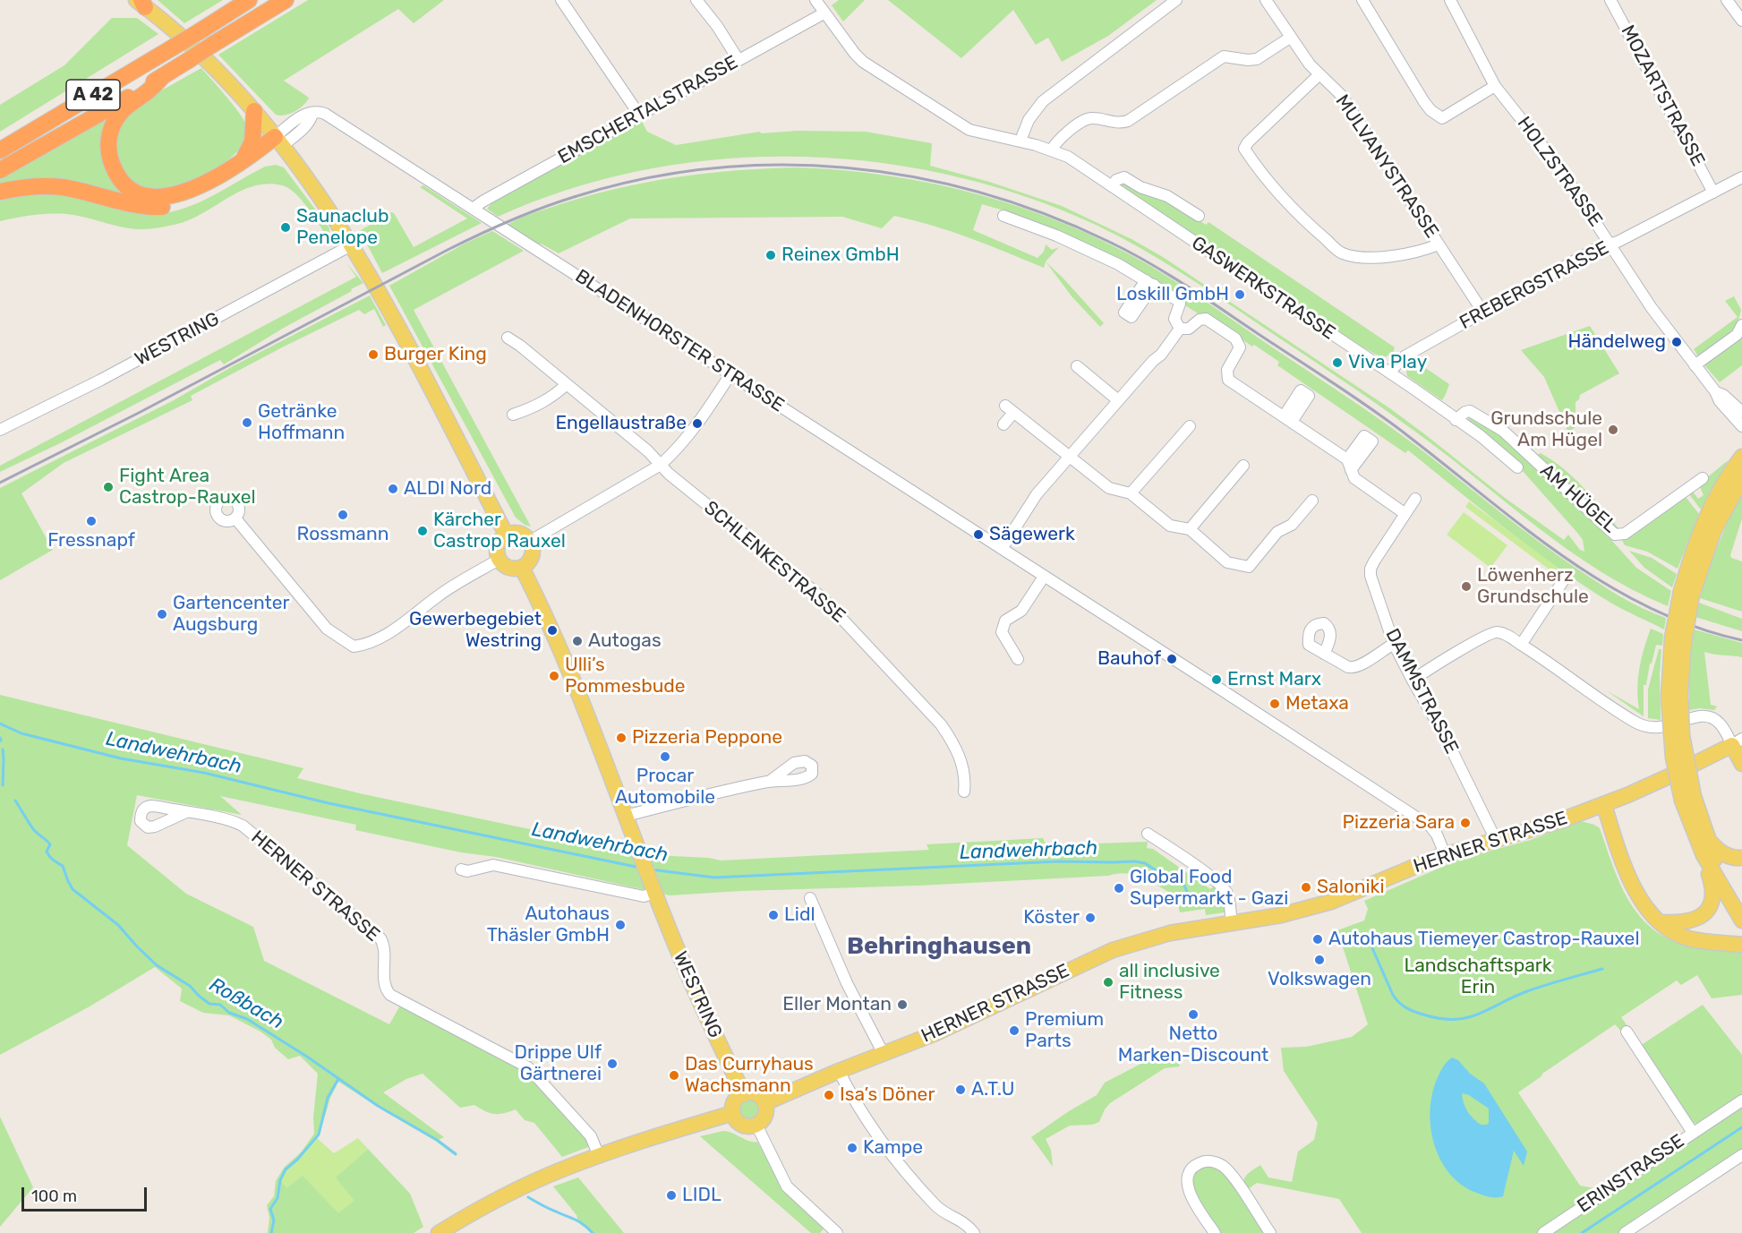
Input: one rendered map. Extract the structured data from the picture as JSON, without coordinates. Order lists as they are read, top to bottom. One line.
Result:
{"streets":{"highway":["A 42"],"main road":["WESTRING","HERNER STRASSE"],"street":["MOZARTSTRASSE","EMSCHERTALSTRASSE","MULVANYSTRASSE","HOLZSTRASSE","FREBERGSTRASSE","GASWERKSTRASSE","BLADENHORSTER STRASSE","AM HÜGEL","SCHLENKESTRASSE","DAMMSTRASSE","ERINSTRASSE"]},"crossings":[["MOZARTSTRASSE","FREBERGSTRASSE"],["EMSCHERTALSTRASSE","GASWERKSTRASSE"],["EMSCHERTALSTRASSE","BLADENHORSTER STRASSE"],["MULVANYSTRASSE","FREBERGSTRASSE"],["HOLZSTRASSE","FREBERGSTRASSE"],["FREBERGSTRASSE","GASWERKSTRASSE"],["GASWERKSTRASSE","AM HÜGEL"],["WESTRING","HERNER STRASSE"],["BLADENHORSTER STRASSE","HERNER STRASSE"],["DAMMSTRASSE","HERNER STRASSE"]],"districts":["Behringhausen"],"water":["Landwehrbach","Roßbach"],"parks":["Landschaftspark Erin"],"places":["Saunaclub Penelope","Reinex GmbH","Loskill GmbH","Händelweg","Burger King","Viva Play","Getränke Hoffmann","Engellaustraße","Grundschule Am Hügel","Fight Area Castrop-Rauxel","ALDI Nord","Rossmann","Fressnapf","Kärcher Castrop Rauxel","Sägewerk","Löwenherz Grundschule","Gartencenter Augsburg","Gewerbegebiet Westring","Autogas","Bauhof","Ulli’s Pommesbude","Ernst Marx","Metaxa","Pizzeria Peppone","Procar Automobile","Pizzeria Sara","Saloniki","Global Food Supermarkt - Gazi","Lidl","Köster","Autohaus Thäsler GmbH","Autohaus Tiemeyer Castrop-Rauxel","Volkswagen","all inclusive Fitness","Eller Montan","Netto Marken-Discount","Premium Parts","Drippe Ulf Gärtnerei","Das Curryhaus Wachsmann","A.T.U","Isa’s Döner","Kampe","LIDL"],"scale_bar":"100 m"}
